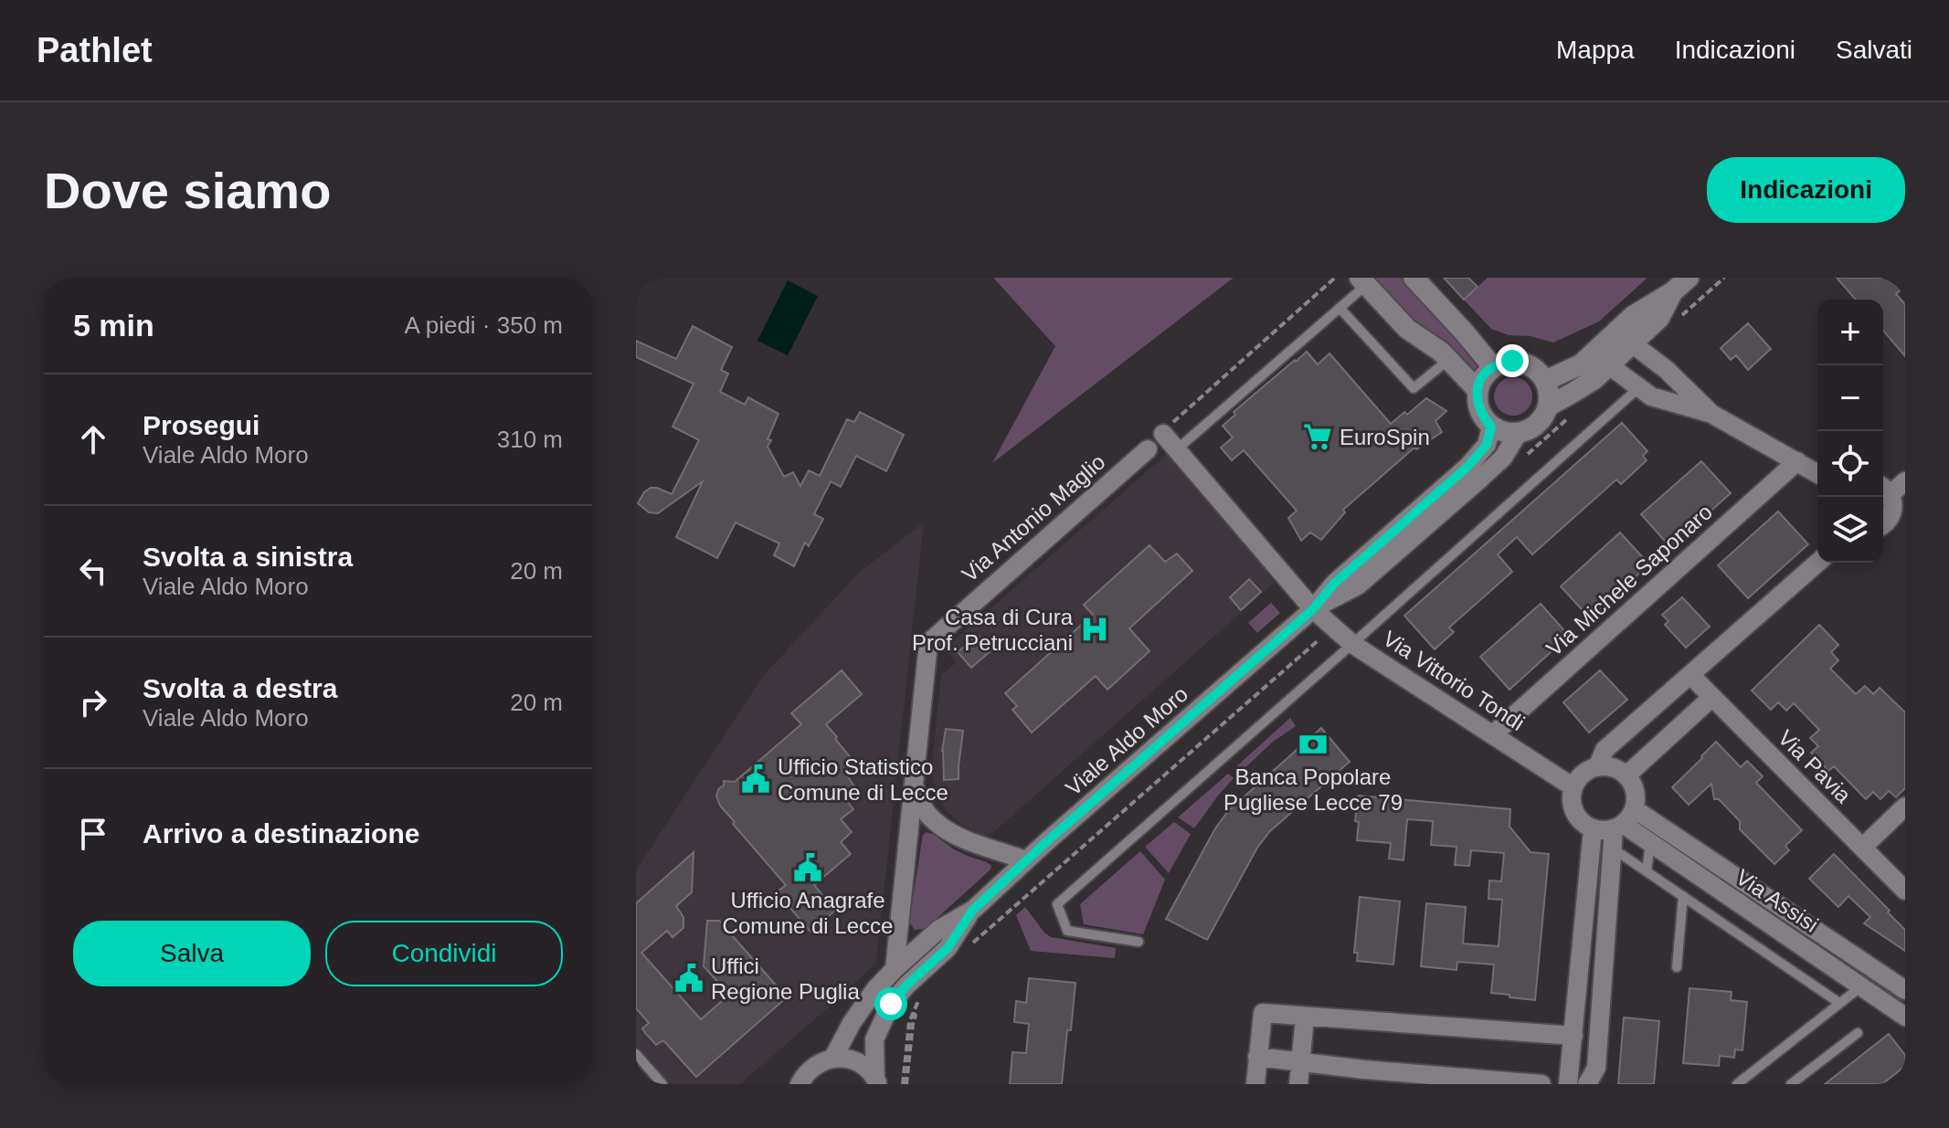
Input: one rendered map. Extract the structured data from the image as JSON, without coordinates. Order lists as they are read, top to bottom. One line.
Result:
{"streets":{"street":["Via Antonio Maglio","Via Michele Saponaro","Via Vittorio Tondi","Viale Aldo Moro","Via Pavia","Via Assisi"]},"crossings":[["Via Antonio Maglio","Viale Aldo Moro"],["Via Michele Saponaro","Via Vittorio Tondi"],["Via Vittorio Tondi","Viale Aldo Moro"],["Via Vittorio Tondi","Via Assisi"]],"places":{"supermarket":["EuroSpin"],"hospital":["Casa di Cura Prof. Petrucciani"],"bank":["Banca Popolare Pugliese Lecce 79"],"public building":["Ufficio Statistico Comune di Lecce","Ufficio Anagrafe Comune di Lecce","Uffici Regione Puglia"]},"page":{"header":"Pathlet","nav":["Mappa","Indicazioni","Salvati"],"buttons":["Indicazioni",["Salva","Condividi"]],"title":"Dove siamo","heading":["5 min","A piedi · 350 m"],"map_buttons":["+","−"],"list":[["Prosegui","Viale Aldo Moro","310 m"],["Svolta a sinistra","Viale Aldo Moro","20 m"],["Svolta a destra","Viale Aldo Moro","20 m"],"Arrivo a destinazione"]}}
